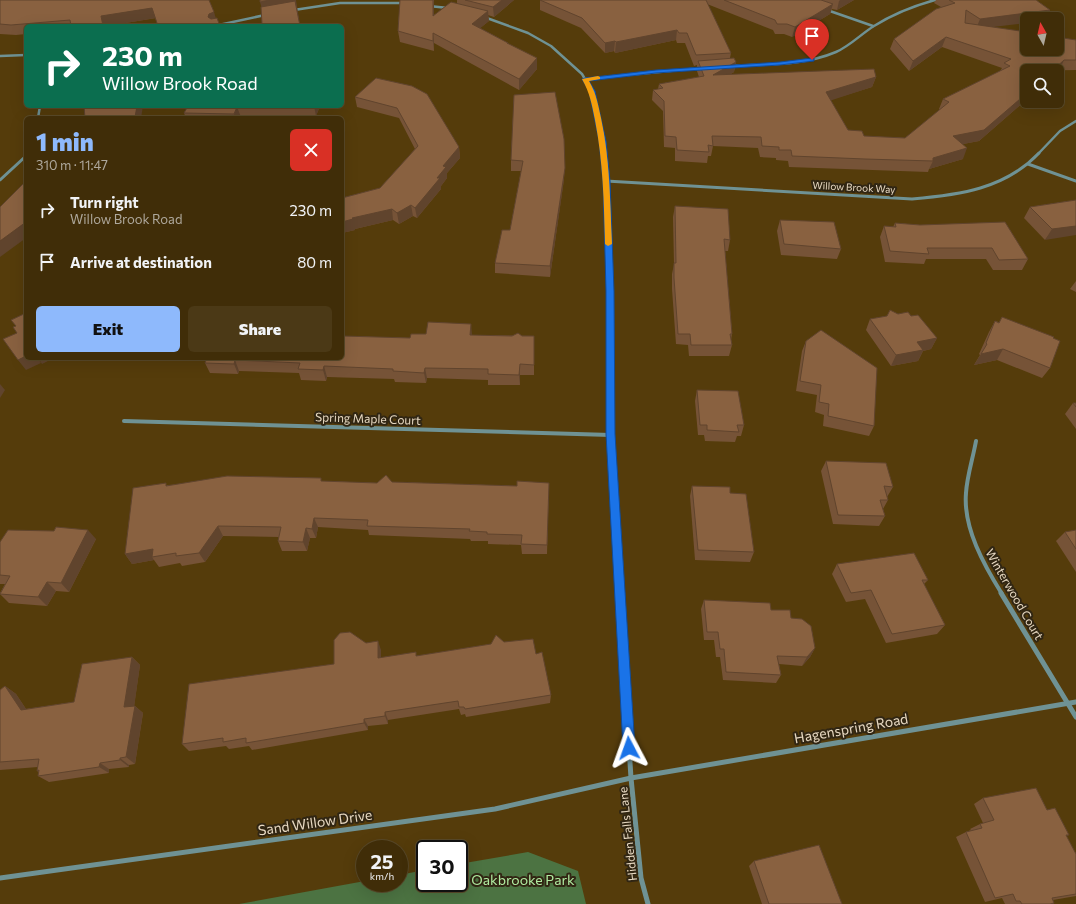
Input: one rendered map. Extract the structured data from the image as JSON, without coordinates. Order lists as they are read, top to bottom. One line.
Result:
{"streets":{"street":["Willow Brook Way","Spring Maple Court","Winterwood Court","Hagenspring Road","Sand Willow Drive","Hidden Falls Lane"]},"crossings":[["Willow Brook Way","Hidden Falls Lane"],["Spring Maple Court","Hidden Falls Lane"],["Winterwood Court","Hagenspring Road"],["Hagenspring Road","Sand Willow Drive"],["Hagenspring Road","Hidden Falls Lane"],["Sand Willow Drive","Hidden Falls Lane"]],"parks":["Oakbrooke Park"],"north":"top","page":{"turn":["230 m","Willow Brook Road"],"heading":["1 min","310 m · 11:47"],"list":[{"name":"Turn right","note":"Willow Brook Road","value":"230 m"},{"name":"Arrive at destination","value":"80 m"}],"buttons":["Exit","Share"],"speed":"25 km/h","limit":"30"}}
